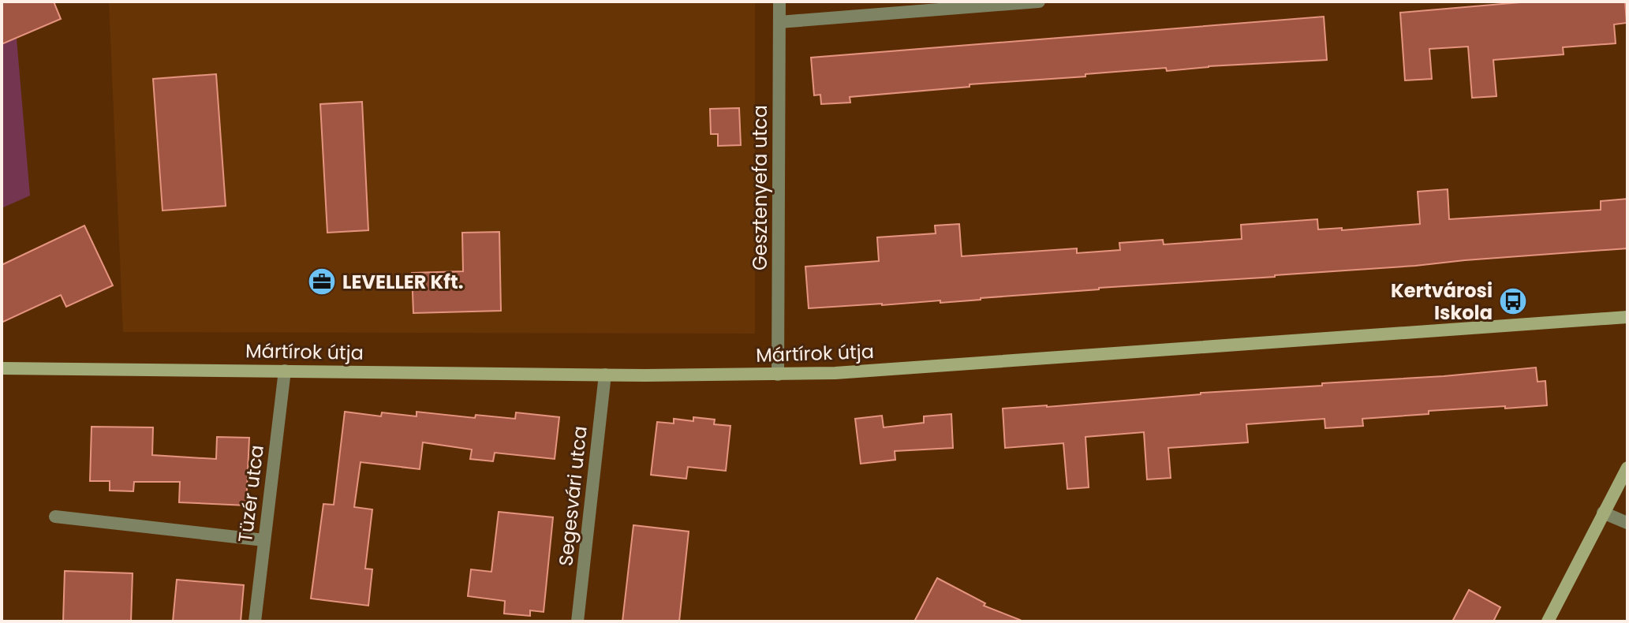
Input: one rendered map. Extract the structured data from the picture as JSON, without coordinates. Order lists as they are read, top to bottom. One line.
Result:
{"streets":{"street":["Gesztenyefa utca","Mártírok útja","Tüzér utca","Segesvári utca"]},"crossings":[["Gesztenyefa utca","Mártírok útja"],["Mártírok útja","Tüzér utca"],["Mártírok útja","Segesvári utca"]],"places":{"office":["LEVELLER Kft."],"bus stop":["Kertvárosi Iskola"]}}
